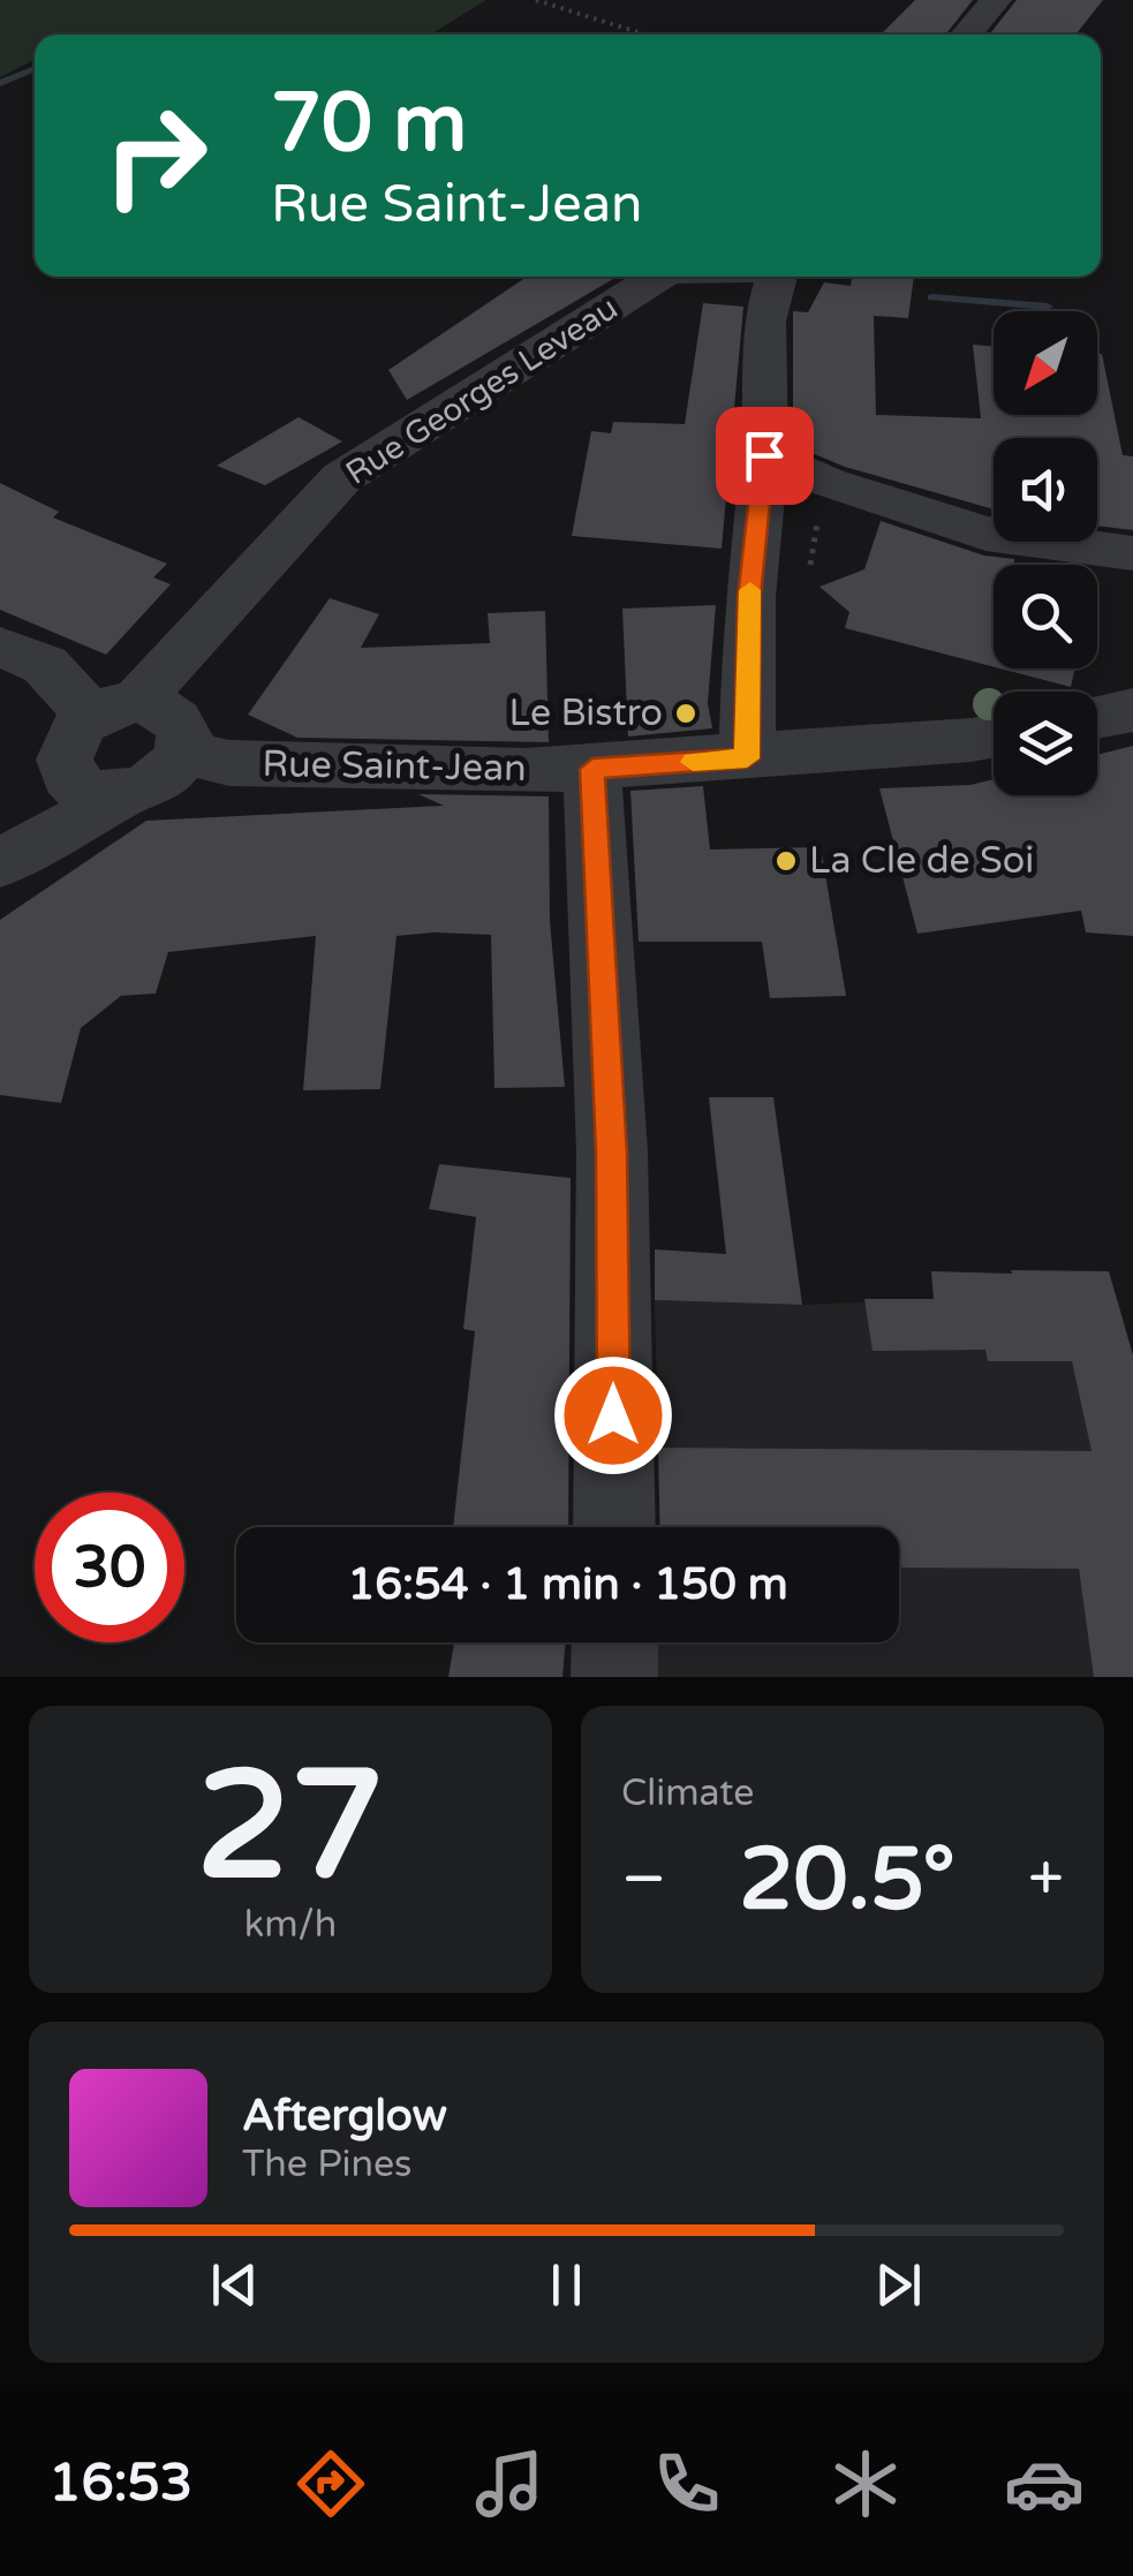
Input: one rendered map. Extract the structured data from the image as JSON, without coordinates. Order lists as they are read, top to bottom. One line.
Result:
{"streets":{"street":["Rue Georges Leveau","Rue Saint-Jean"]},"crossings":[["Rue Georges Leveau","Rue Saint-Jean"]],"places":["Le Bistro","La Cle de Soi"],"north":"bottom left","page":{"turn":["70 m","Rue Saint-Jean"],"limit":"30","trip":"16:54 · 1 min · 150 m","tile":[["27","km/h"],"Climate"],"heat":["−","20.5°","+"],"song":["Afterglow","The Pines"],"tabs":"16:53"}}
